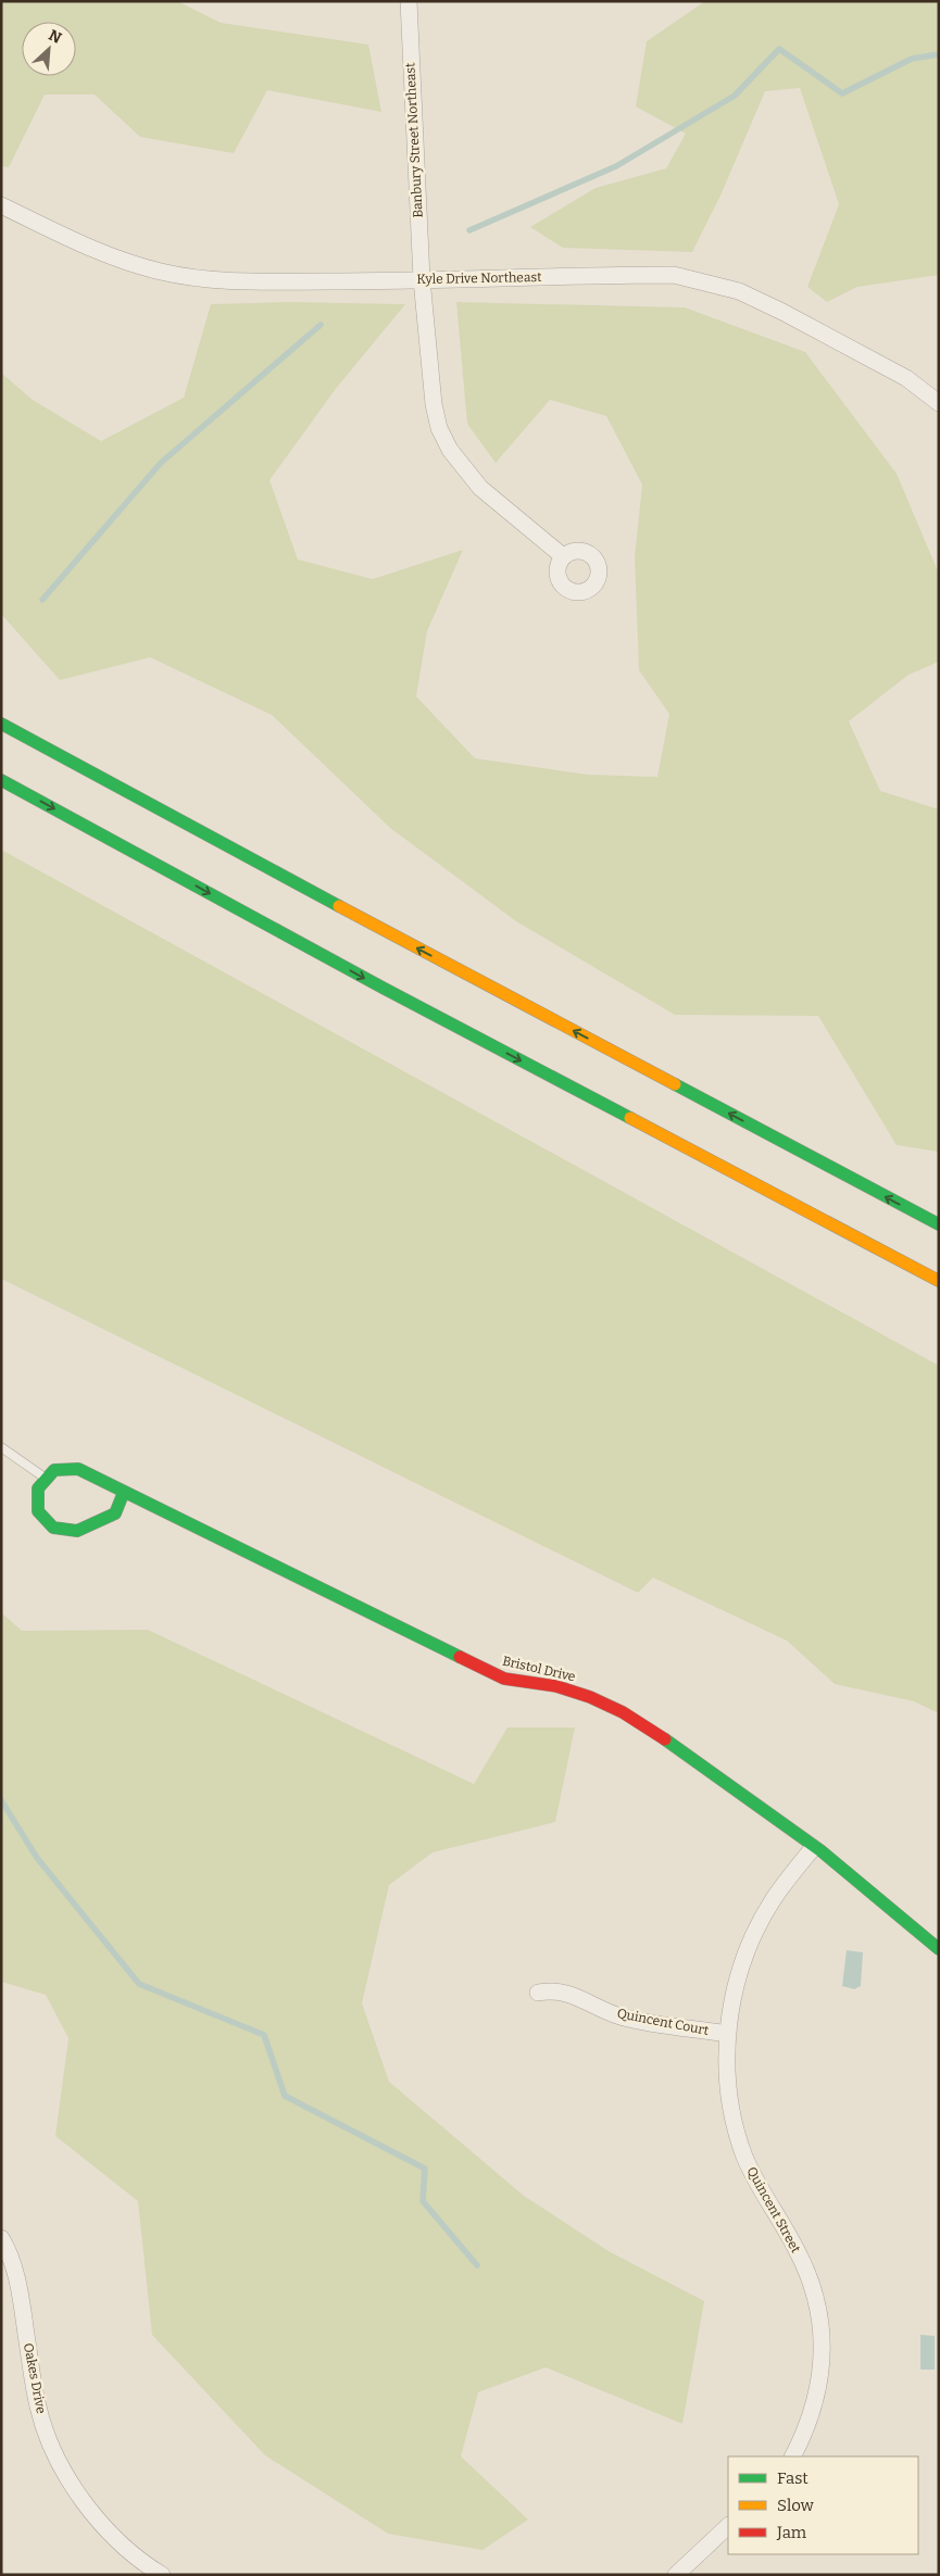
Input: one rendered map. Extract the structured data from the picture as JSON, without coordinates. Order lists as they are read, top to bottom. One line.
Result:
{"streets":{"main road":["Bristol Drive"],"street":["Banbury Street Northeast","Kyle Drive Northeast","Quincent Court","Quincent Street","Oakes Drive"]},"crossings":[["Banbury Street Northeast","Kyle Drive Northeast"],["Bristol Drive","Quincent Street"],["Quincent Court","Quincent Street"]],"legend":["Fast","Slow","Jam"],"north":"top right"}
